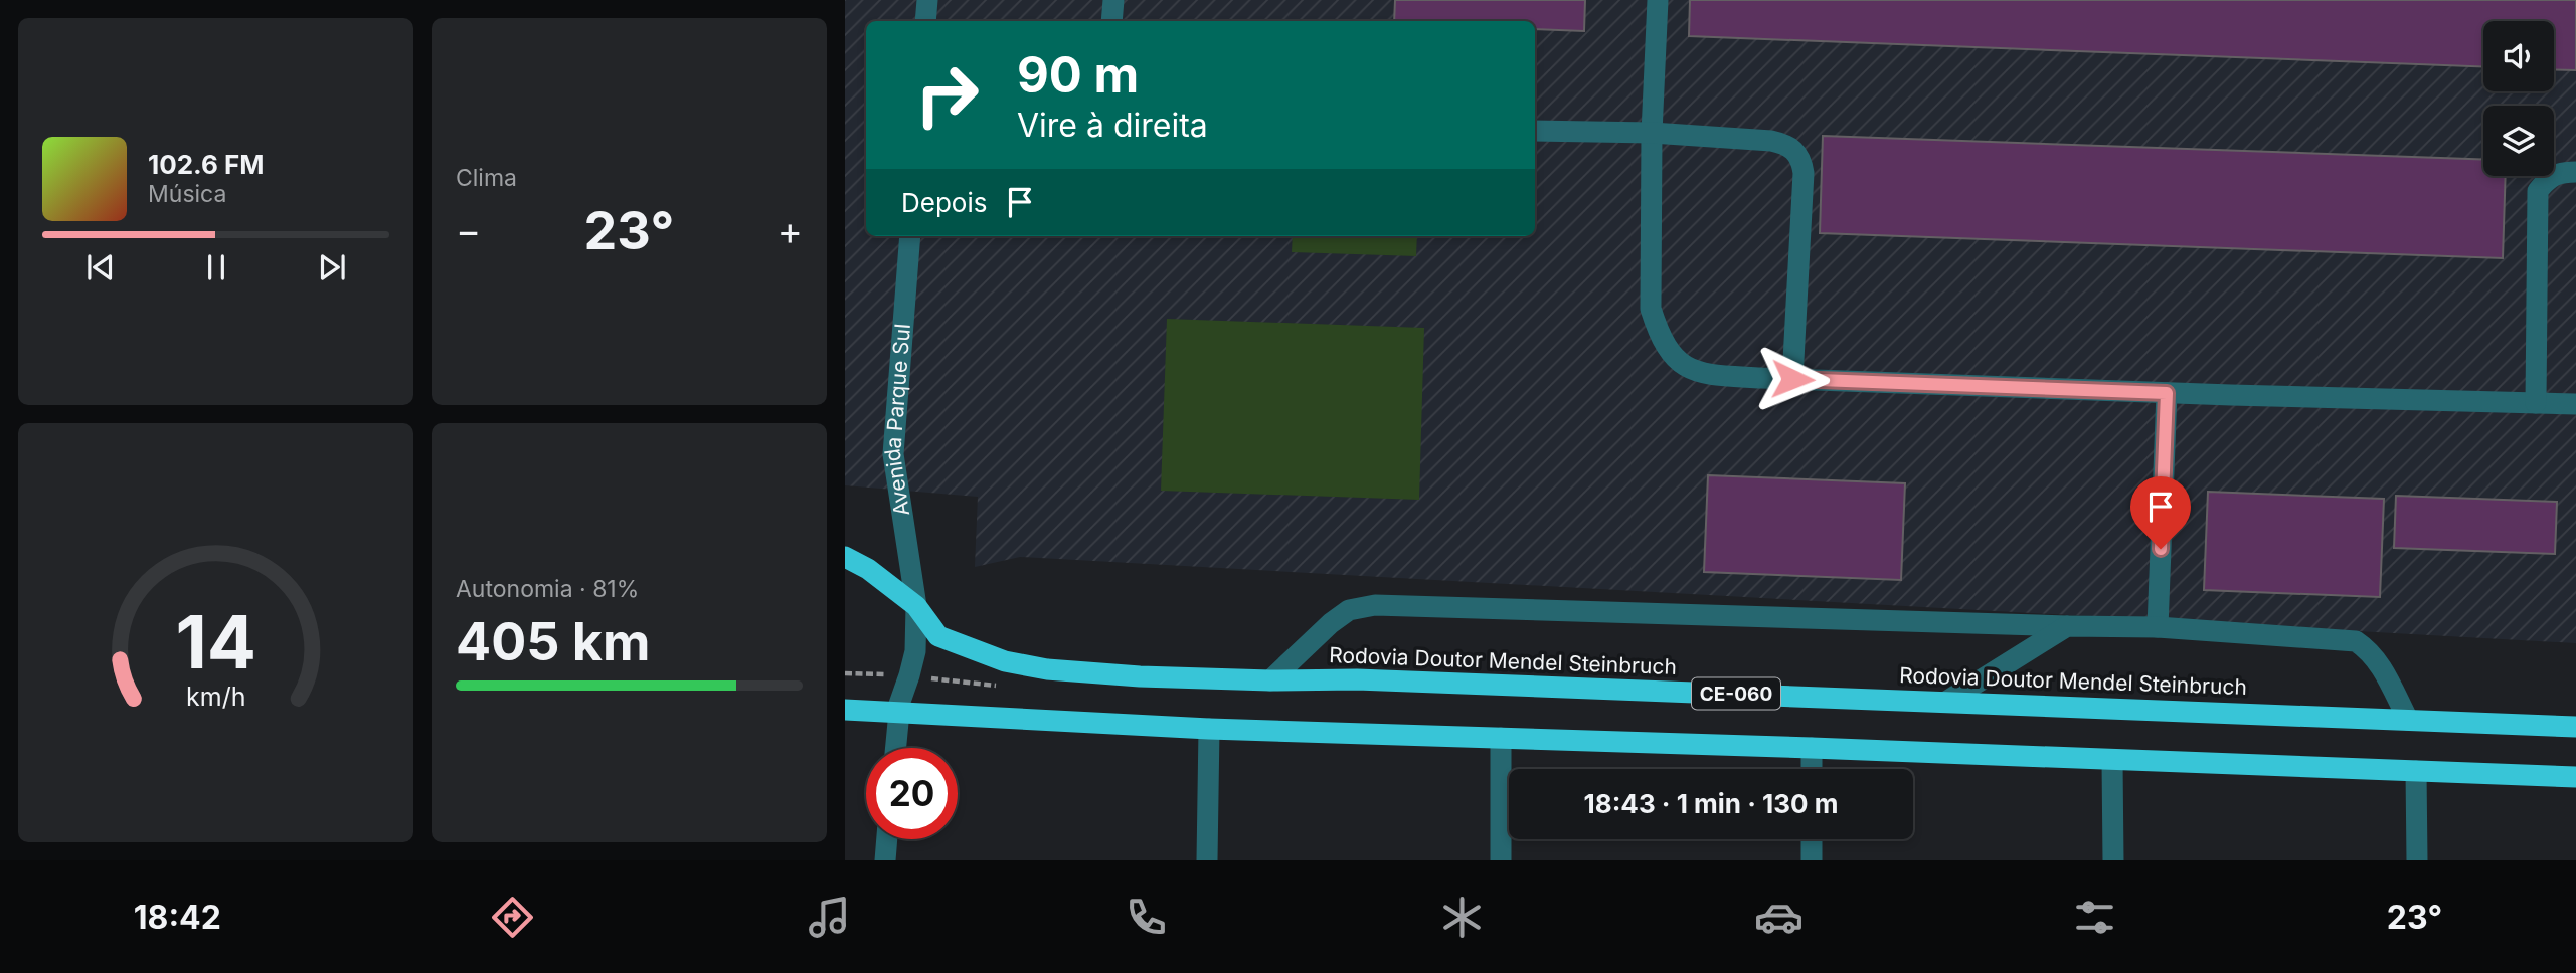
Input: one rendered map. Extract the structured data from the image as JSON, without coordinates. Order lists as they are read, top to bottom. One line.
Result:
{"streets":{"highway":["Rodovia Doutor Mendel Steinbruch","CE-060"],"street":["Avenida Parque Sul"]},"crossings":[["Avenida Parque Sul","Rodovia Doutor Mendel Steinbruch"]],"page":{"tile":["Clima",["Autonomia · 81%","405 km"]],"turn":["90 m","Vire à direita"],"song":["102.6 FM","Música"],"then":"Depois","heat":["−","23°","+"],"limit":"20","trip":"18:43 · 1 min · 130 m","tabs":["18:42","23°"],"gauge":["14","km/h"]}}
